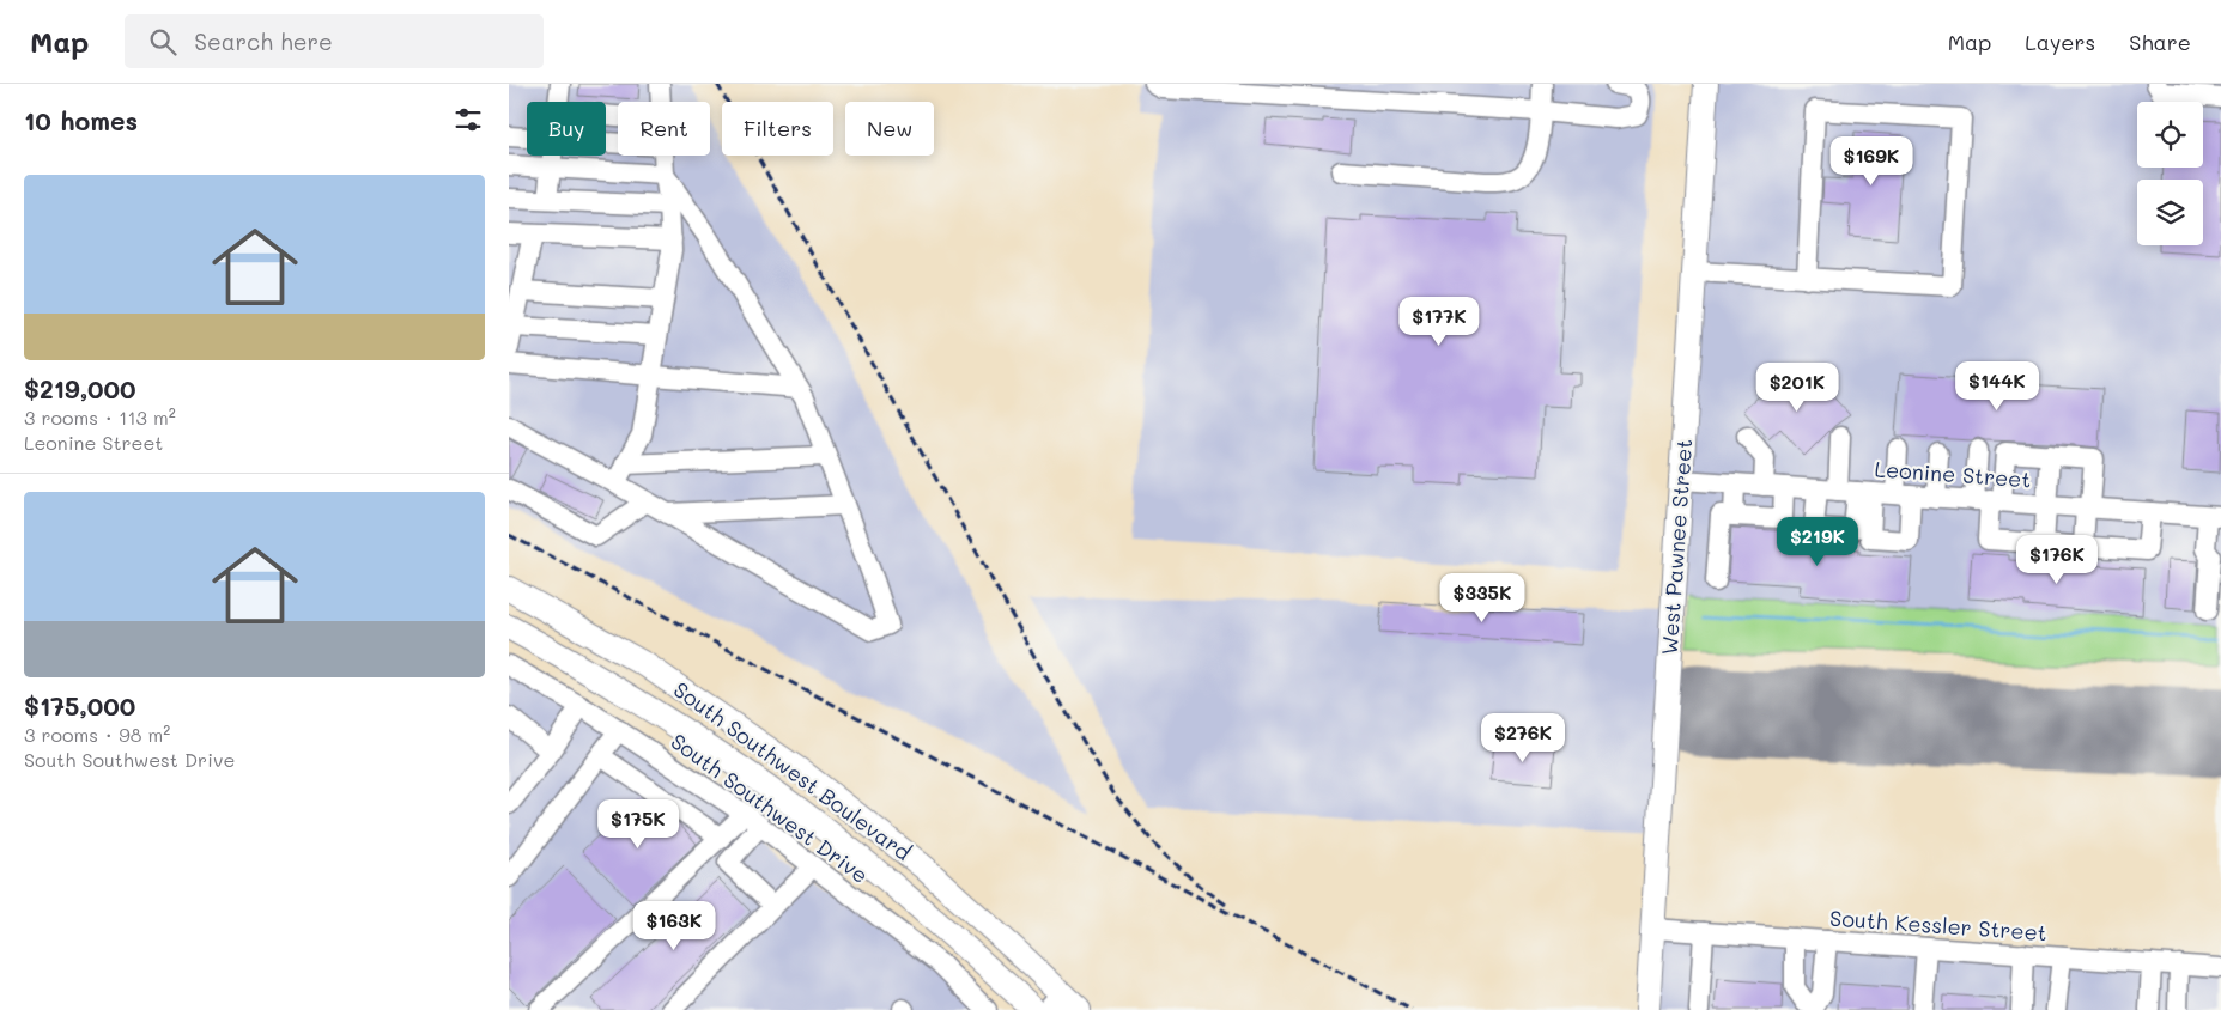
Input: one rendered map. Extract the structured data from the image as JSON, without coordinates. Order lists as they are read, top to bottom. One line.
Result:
{"streets":{"main road":["West Pawnee Street","South Southwest Boulevard"],"street":["Leonine Street","South Southwest Drive","South Kessler Street"]},"crossings":[["Leonine Street","West Pawnee Street"],["West Pawnee Street","South Kessler Street"]],"page":{"header":"Map","search":"Search here","nav":["Map","Layers","Share"],"heading":"10 homes","chip":["Buy","Rent","Filters","New"],"price":["$169K","$177K","$144K","$201K","$219K","$176K","$335K","$276K","$175K","$163K"],"list":[{"name":"$219,000","note":"3 rooms · 113 m² · Leonine Street"},{"name":"$175,000","note":"3 rooms · 98 m² · South Southwest Drive"}]}}
